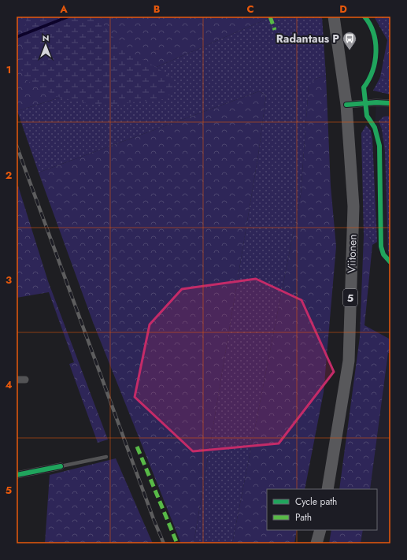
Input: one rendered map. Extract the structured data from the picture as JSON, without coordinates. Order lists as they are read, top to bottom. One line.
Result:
{"streets":{"highway":["Viitonen","5"]},"places":{"bus stop":["Radantaus P"]},"legend":["Cycle path","Path"],"north":"top","grid":{"columns":["A","B","C","D"],"rows":["1","2","3","4","5"]}}
